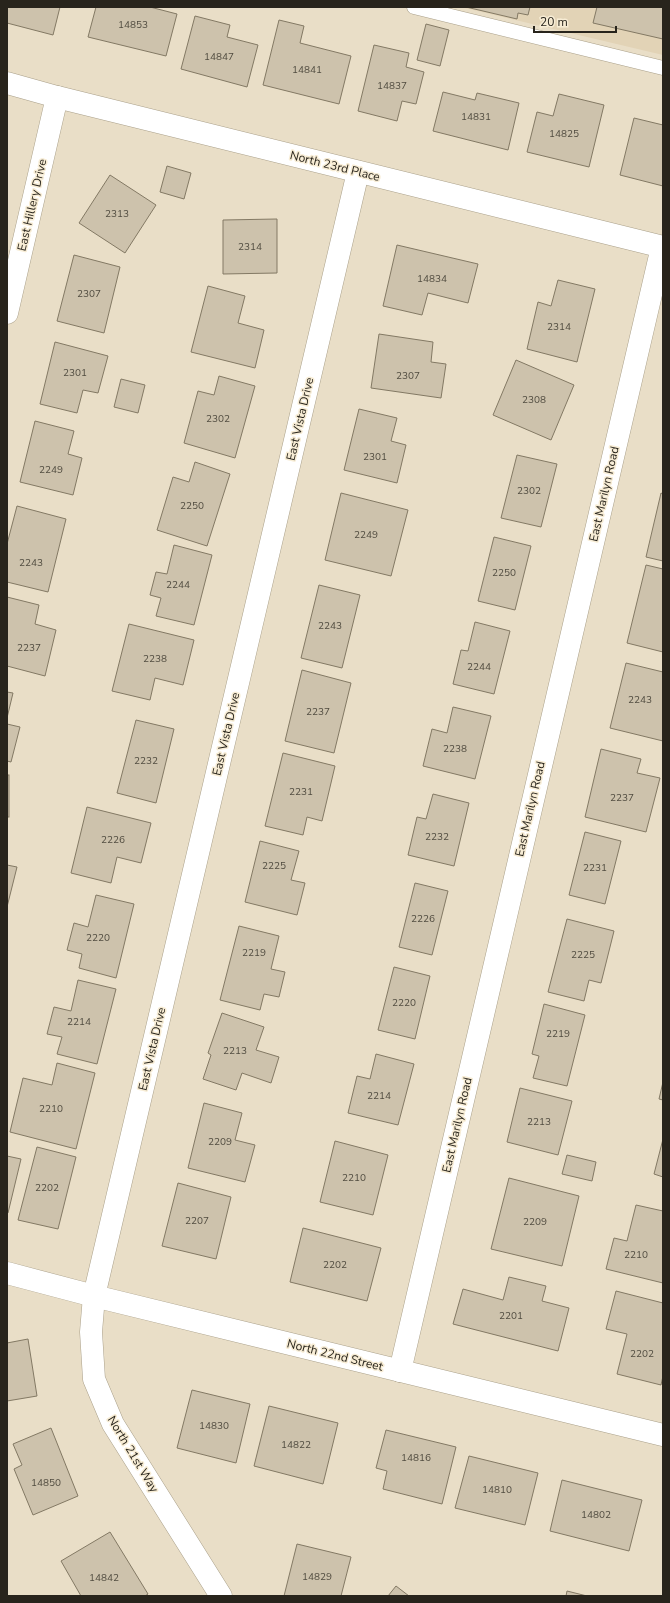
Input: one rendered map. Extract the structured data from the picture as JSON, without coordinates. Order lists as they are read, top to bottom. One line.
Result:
{"streets":{"street":["North 23rd Place","East Hillery Drive","East Vista Drive","East Marilyn Road","North 22nd Street","North 21st Way"]},"crossings":[["North 23rd Place","East Hillery Drive"],["North 23rd Place","East Vista Drive"],["North 23rd Place","East Marilyn Road"],["East Vista Drive","North 22nd Street"],["East Vista Drive","North 21st Way"],["East Marilyn Road","North 22nd Street"],["North 22nd Street","North 21st Way"]],"house_numbers":["14853","14847","14841","14837","14831","14825","2313","2314","14834","2307","2314","2301","2307","2308","2302","2301","2249","2302","2250","2249","2243","2250","2244","2243","2237","2238","2244","2243","2237","2238","2232","2231","2237","2232","2226","2225","2231","2226","2220","2219","2225","2220","2214","2219","2213","2214","2210","2213","2209","2210","2202","2207","2209","2210","2202","2201","2202","14830","14822","14816","14850","14810","14802","14829","14842"],"scale_bar":"20 m"}
